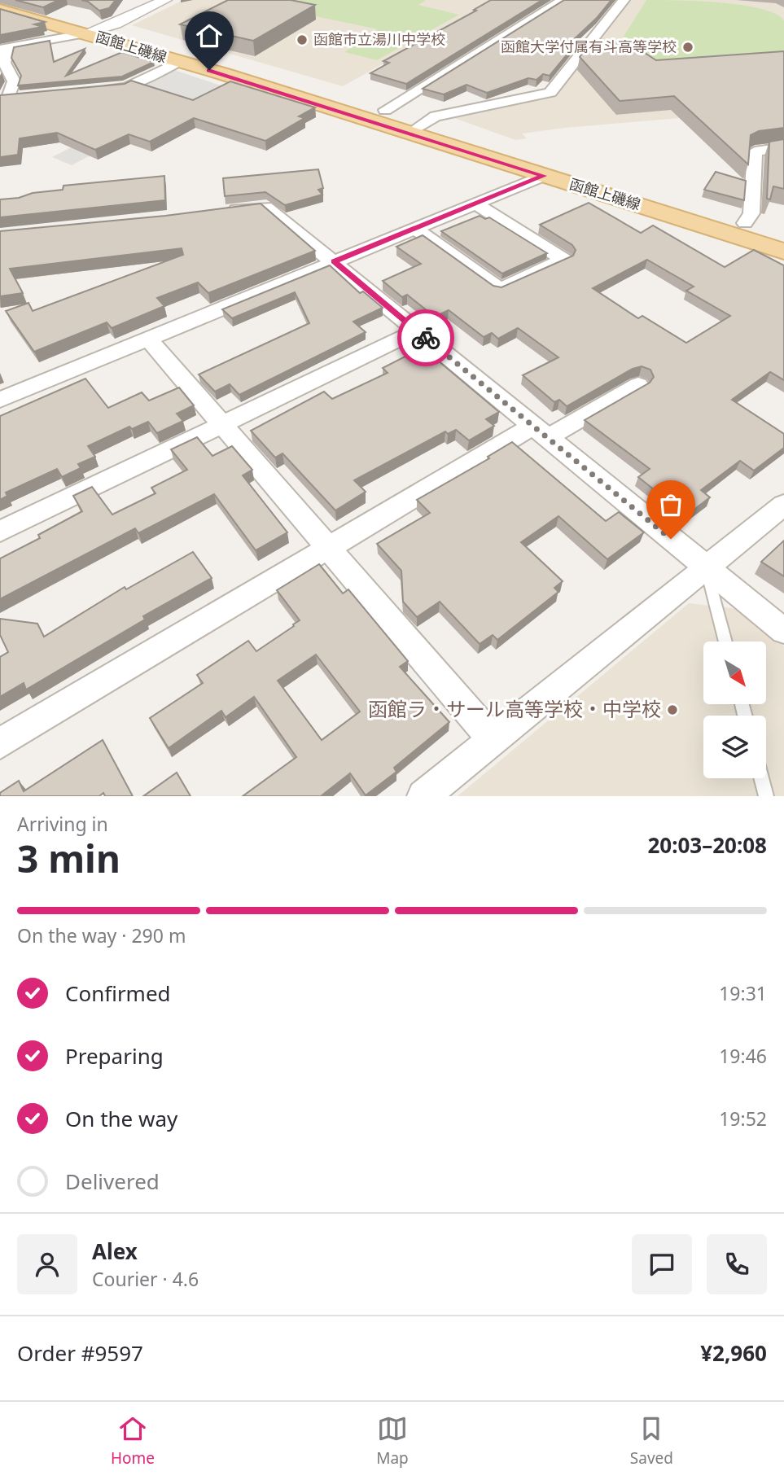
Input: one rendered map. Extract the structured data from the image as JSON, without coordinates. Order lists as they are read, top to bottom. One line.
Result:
{"streets":{"main road":["函館上磯線"]},"places":["函館市立湯川中学校","函館大学付属有斗高等学校","函館ラ・サール高等学校・中学校"],"north":"bottom right","page":{"heading":["3 min","Arriving in","20:03–20:08"],"panel":["Alex","Courier · 4.6","Order #9597","¥2,960"],"bar":"On the way · 290 m","list":[["Confirmed","19:31"],["Preparing","19:46"],["On the way","19:52"],"Delivered"],"tabs":["Home","Map","Saved"]}}
